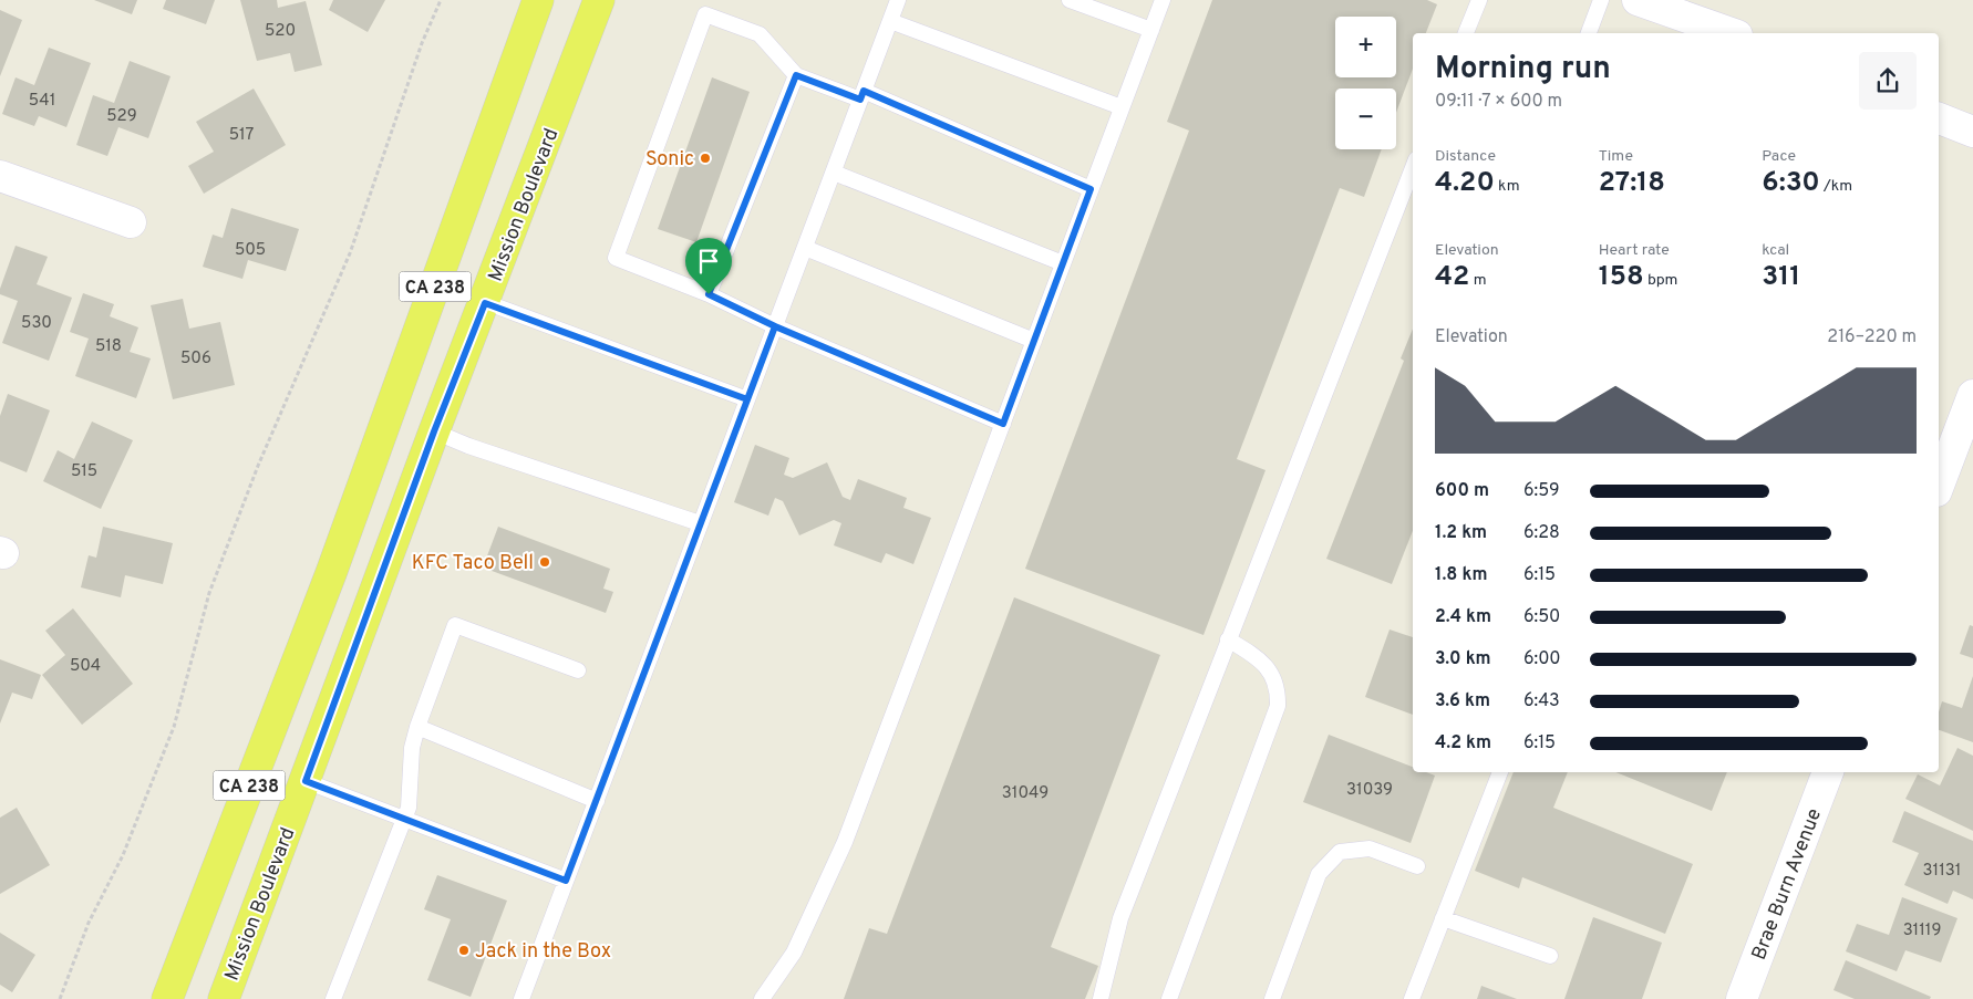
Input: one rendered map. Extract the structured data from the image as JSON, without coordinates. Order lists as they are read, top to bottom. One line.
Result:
{"streets":{"main road":["Mission Boulevard","CA 238"],"street":["Brae Burn Avenue"]},"places":["Sonic","KFC Taco Bell","Jack in the Box"],"house_numbers":["520","541","529","517","505","530","518","506","515","504","31039","31049","31131","31119"],"page":{"map_buttons":["+","−"],"heading":["Morning run","09:11 · 7 × 600 m"],"stats":[["Distance","4.20 km"],["Time","27:18"],["Pace","6:30 /km"],["Elevation","42 m"],["Heart rate","158 bpm"],["kcal","311"]],"chart":["Elevation","216–220 m"],"list":[{"name":"600 m","note":"6:59"},{"name":"1.2 km","note":"6:28"},{"name":"1.8 km","note":"6:15"},{"name":"2.4 km","note":"6:50"},{"name":"3.0 km","note":"6:00"},{"name":"3.6 km","note":"6:43"},{"name":"4.2 km","note":"6:15"}]}}
